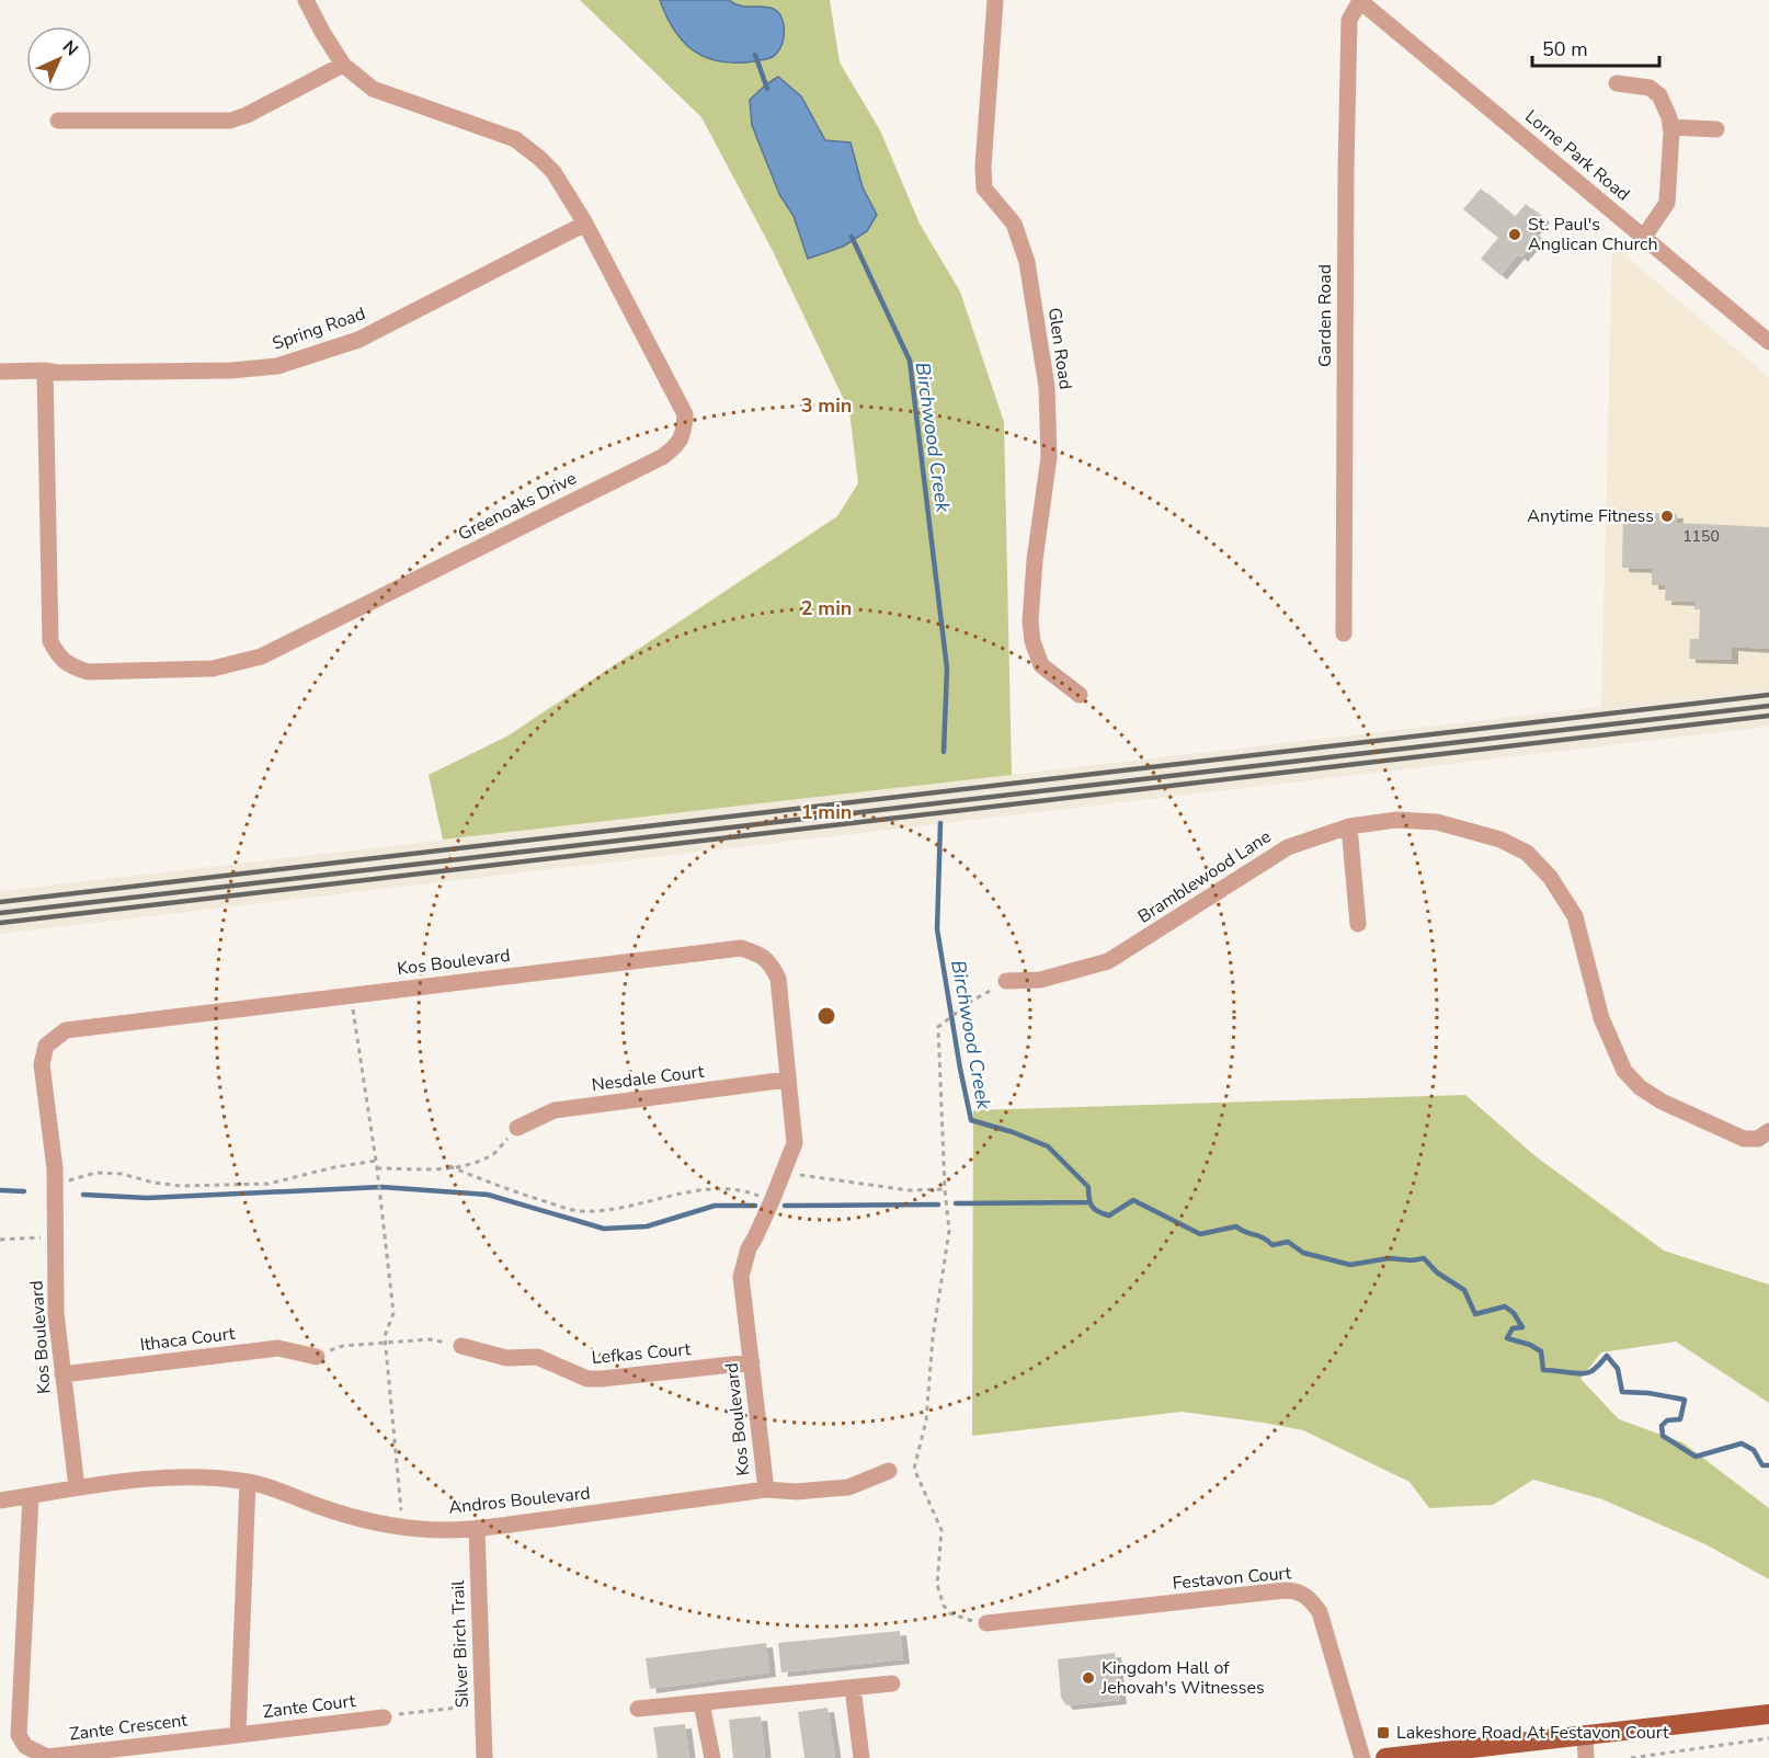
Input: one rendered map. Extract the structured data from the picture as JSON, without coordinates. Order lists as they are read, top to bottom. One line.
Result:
{"streets":{"street":["Lorne Park Road","Garden Road","Spring Road","Glen Road","Greenoaks Drive","Bramblewood Lane","Kos Boulevard","Nesdale Court","Ithaca Court","Lefkas Court","Andros Boulevard","Festavon Court","Silver Birch Trail","Zante Court","Zante Crescent"]},"crossings":[["Lorne Park Road","Garden Road"],["Spring Road","Greenoaks Drive"],["Kos Boulevard","Nesdale Court"],["Kos Boulevard","Ithaca Court"],["Kos Boulevard","Lefkas Court"],["Kos Boulevard","Andros Boulevard"],["Andros Boulevard","Silver Birch Trail"],["Andros Boulevard","Zante Crescent"],["Zante Court","Zante Crescent"]],"water":["Birchwood Creek"],"places":{"other":["St. Paul's Anglican Church","Anytime Fitness","Kingdom Hall of Jehovah's Witnesses"],"transit":["Lakeshore Road At Festavon Court"]},"house_numbers":["1150"],"scale_bar":"50 m","north":"top right","rings":["3 min","2 min","1 min"]}
